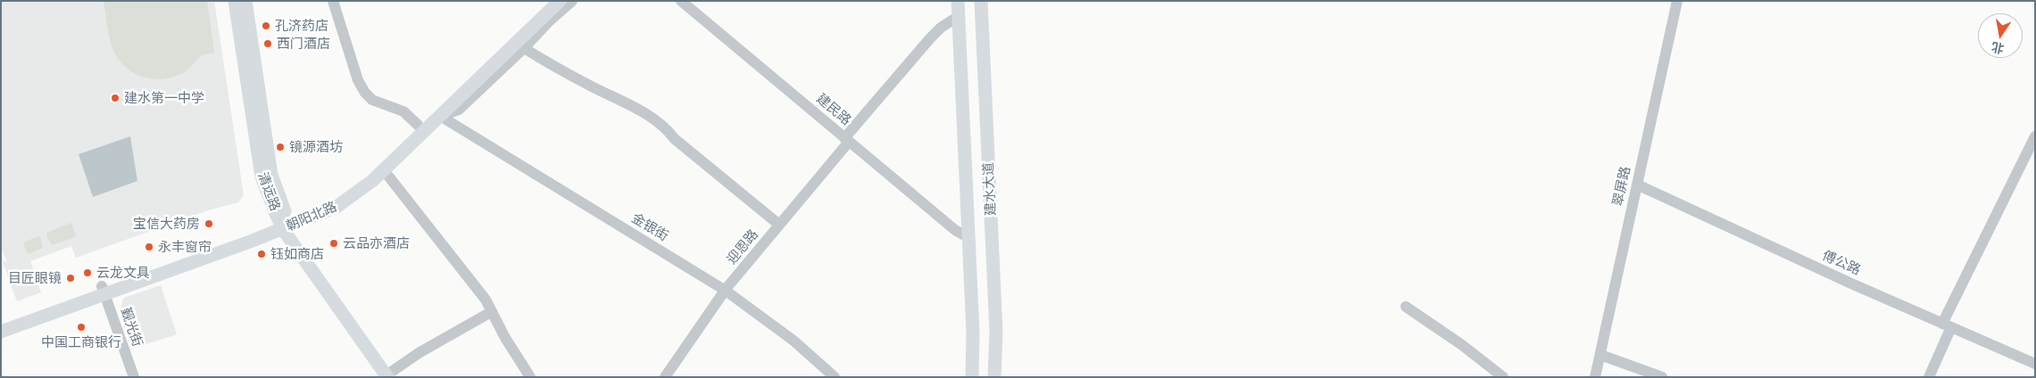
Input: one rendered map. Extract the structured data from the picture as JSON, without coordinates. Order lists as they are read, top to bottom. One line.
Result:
{"streets":{"main road":["建水大道","清远路","朝阳北路"],"street":["建民路","翠屏路","金银街","迎恩路","傅公路","觐光街"]},"crossings":[["建民路","建水大道"],["建民路","迎恩路"],["翠屏路","傅公路"],["建水大道","迎恩路"],["清远路","朝阳北路"],["朝阳北路","金银街"],["朝阳北路","觐光街"],["金银街","迎恩路"]],"places":["孔济药店","西门酒店","建水第一中学","镜源酒坊","宝信大药房","云品亦酒店","永丰窗帘","钰如商店","云龙文具","目匠眼镜","中国工商银行"],"north":"bottom"}
